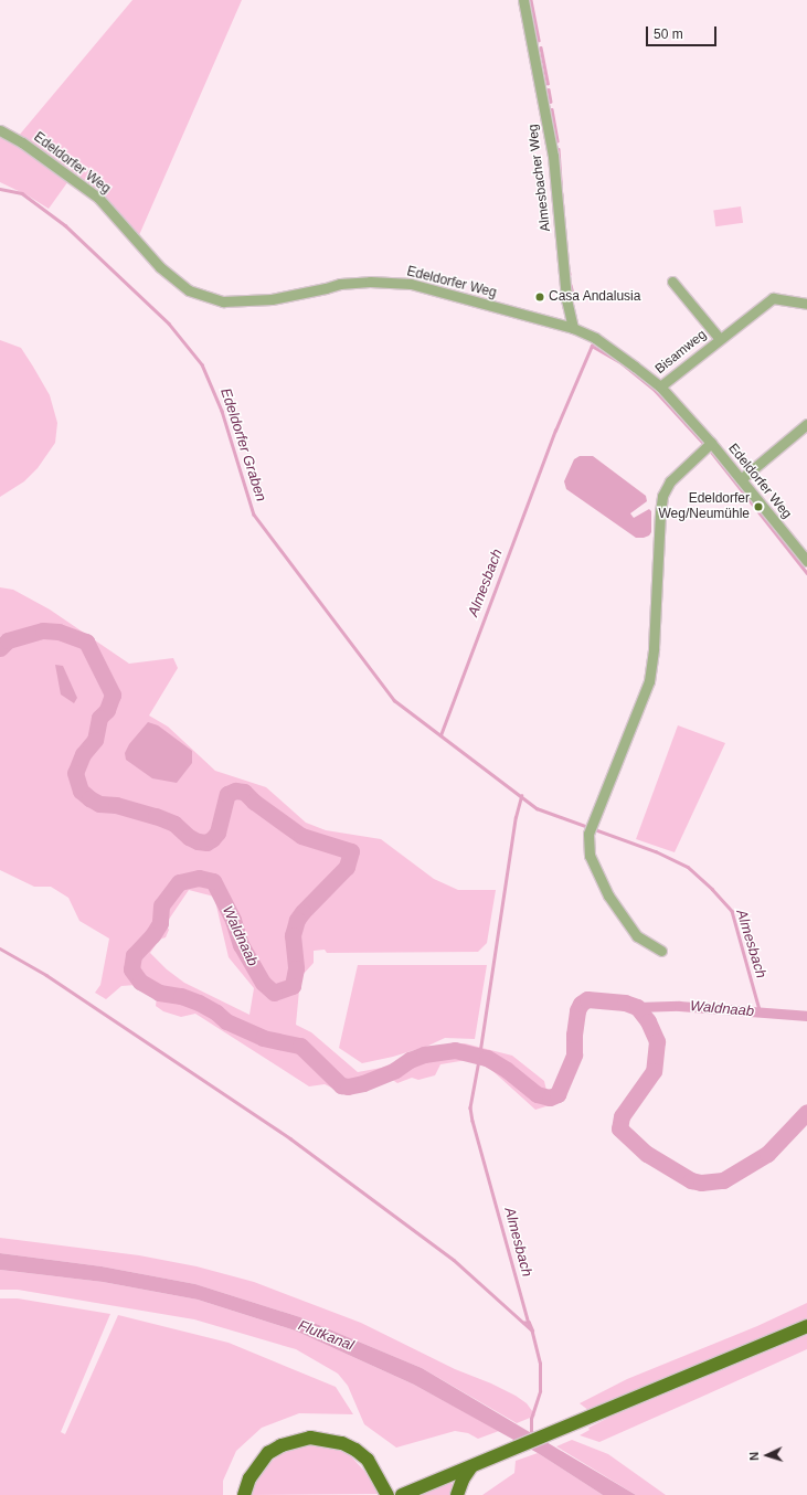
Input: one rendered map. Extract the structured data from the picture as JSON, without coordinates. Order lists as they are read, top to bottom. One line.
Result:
{"streets":{"street":["Edeldorfer Weg","Almesbacher Weg","Bisamweg"]},"crossings":[["Edeldorfer Weg","Almesbacher Weg"],["Edeldorfer Weg","Bisamweg"]],"water":["Edeldorfer Graben","Almesbach","Waldnaab","Flutkanal"],"places":["Casa Andalusia","Edeldorfer Weg/Neumühle"],"scale_bar":"50 m","north":"left"}
